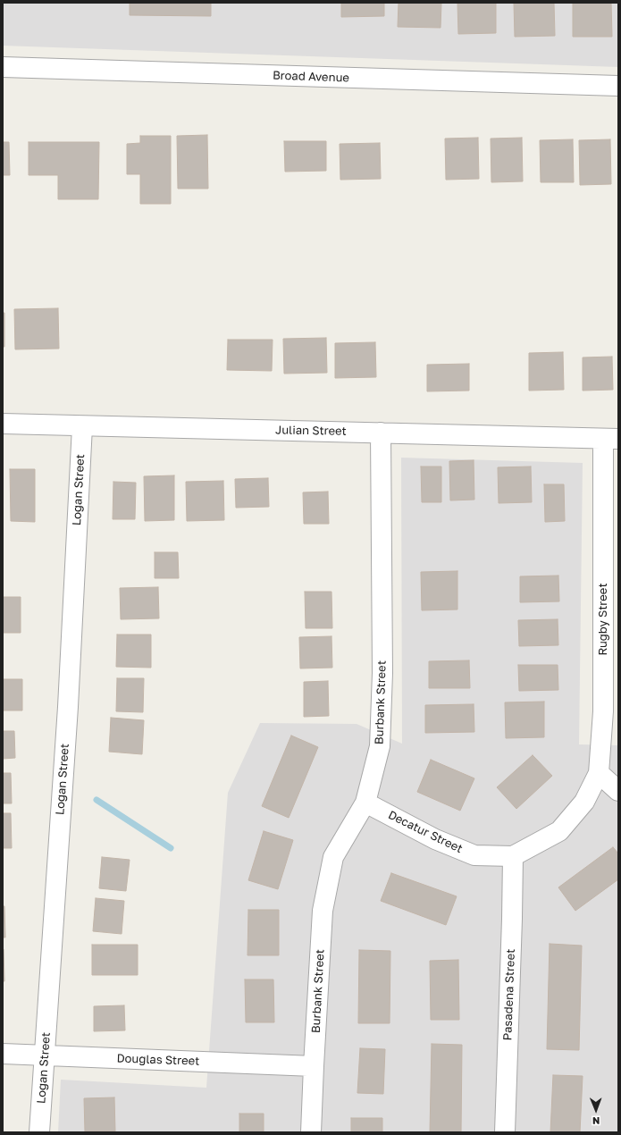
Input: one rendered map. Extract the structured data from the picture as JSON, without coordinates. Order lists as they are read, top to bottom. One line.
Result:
{"streets":{"street":["Broad Avenue","Julian Street","Logan Street","Rugby Street","Burbank Street","Decatur Street","Pasadena Street","Douglas Street"]},"crossings":[["Julian Street","Logan Street"],["Julian Street","Rugby Street"],["Julian Street","Burbank Street"],["Logan Street","Douglas Street"],["Rugby Street","Decatur Street"],["Burbank Street","Decatur Street"],["Burbank Street","Douglas Street"],["Decatur Street","Pasadena Street"]],"north":"bottom"}
